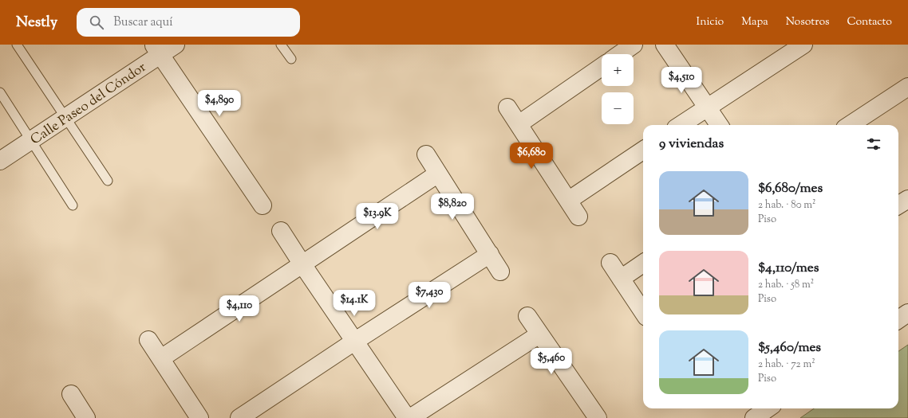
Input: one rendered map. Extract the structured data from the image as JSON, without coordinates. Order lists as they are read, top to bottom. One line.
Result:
{"streets":{"street":["Calle Paseo del Cóndor"]},"page":{"header":"Nestly","search":"Buscar aquí","nav":["Inicio","Mapa","Nosotros","Contacto"],"map_buttons":["+","−"],"price":["$4,510","$4,890","$6,680","$8,820","$13.9K","$7,430","$14.1K","$4,110","$5,460"],"heading":"9 viviendas","list":[{"name":"$6,680/mes","note":"2 hab. · 80 m² · Piso"},{"name":"$4,110/mes","note":"2 hab. · 58 m² · Piso"},{"name":"$5,460/mes","note":"2 hab. · 72 m² · Piso"}]}}
